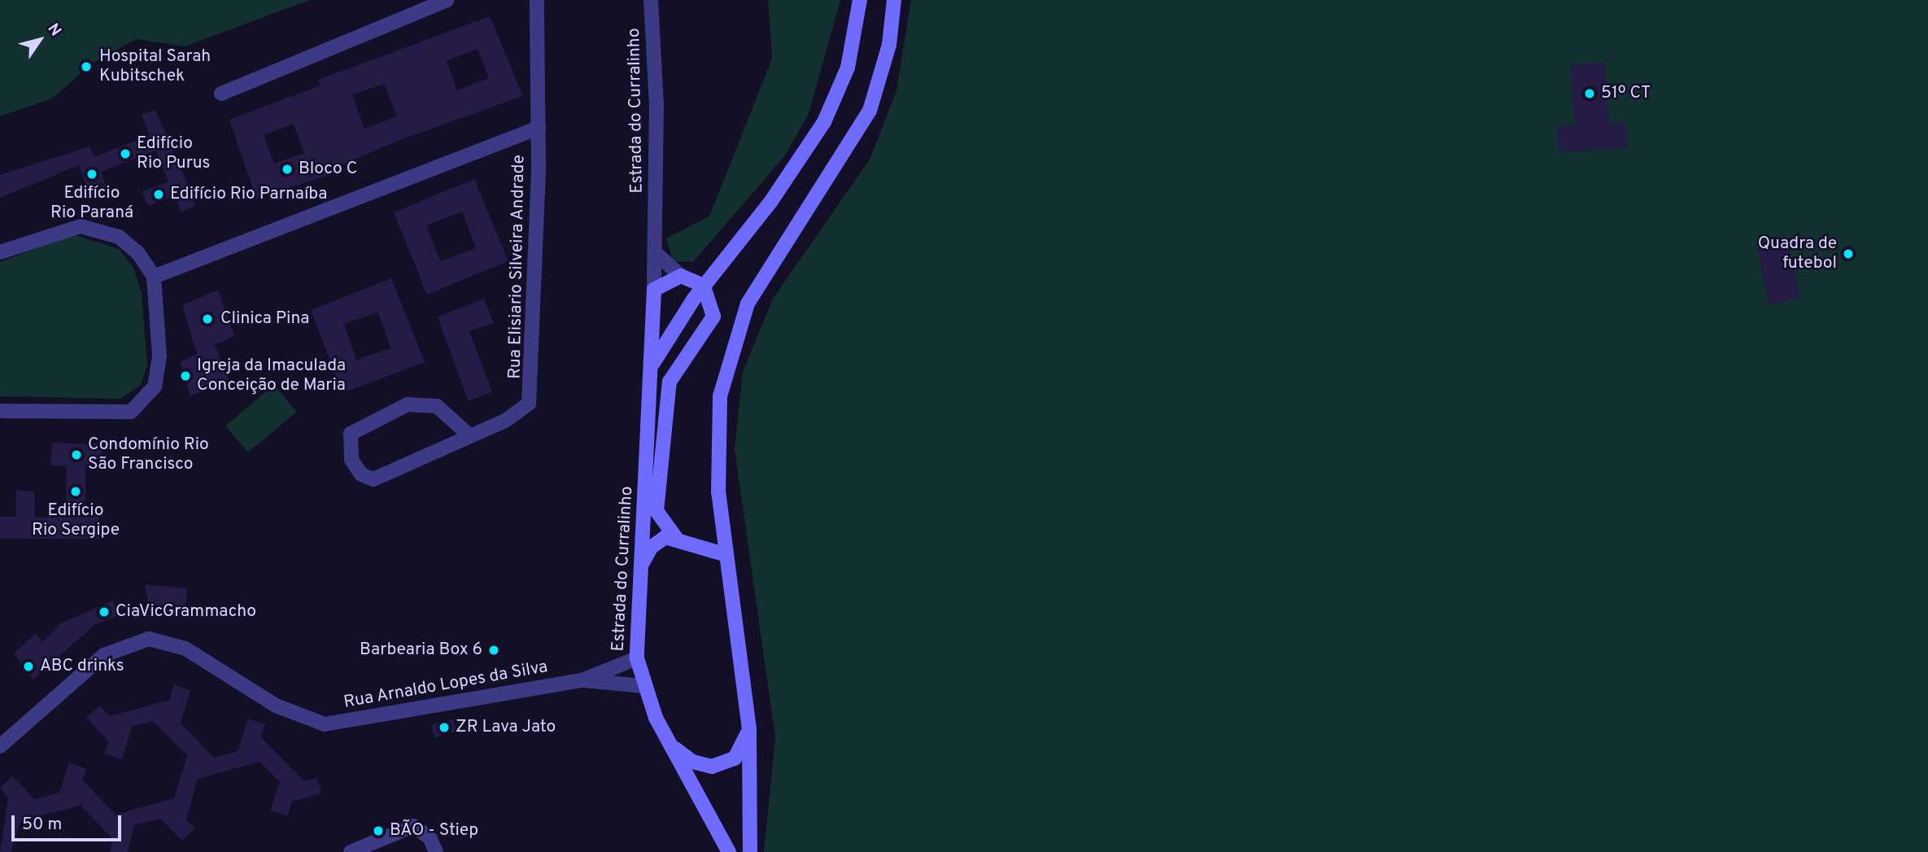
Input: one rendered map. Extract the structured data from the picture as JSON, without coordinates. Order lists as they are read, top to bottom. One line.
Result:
{"streets":{"street":["Estrada do Curralinho","Rua Elisiario Silveira Andrade","Rua Arnaldo Lopes da Silva"]},"crossings":[["Estrada do Curralinho","Rua Arnaldo Lopes da Silva"]],"places":["Hospital Sarah Kubitschek","51º CT","Edifício Rio Purus","Bloco C","Edifício Rio Paraná","Edifício Rio Parnaíba","Quadra de futebol","Clinica Pina","Igreja da Imaculada Conceição de Maria","Condomínio Rio São Francisco","Edifício Rio Sergipe","CiaVicGrammacho","Barbearia Box 6","ABC drinks","ZR Lava Jato","BÃO - Stiep"],"scale_bar":"50 m","north":"top right"}
